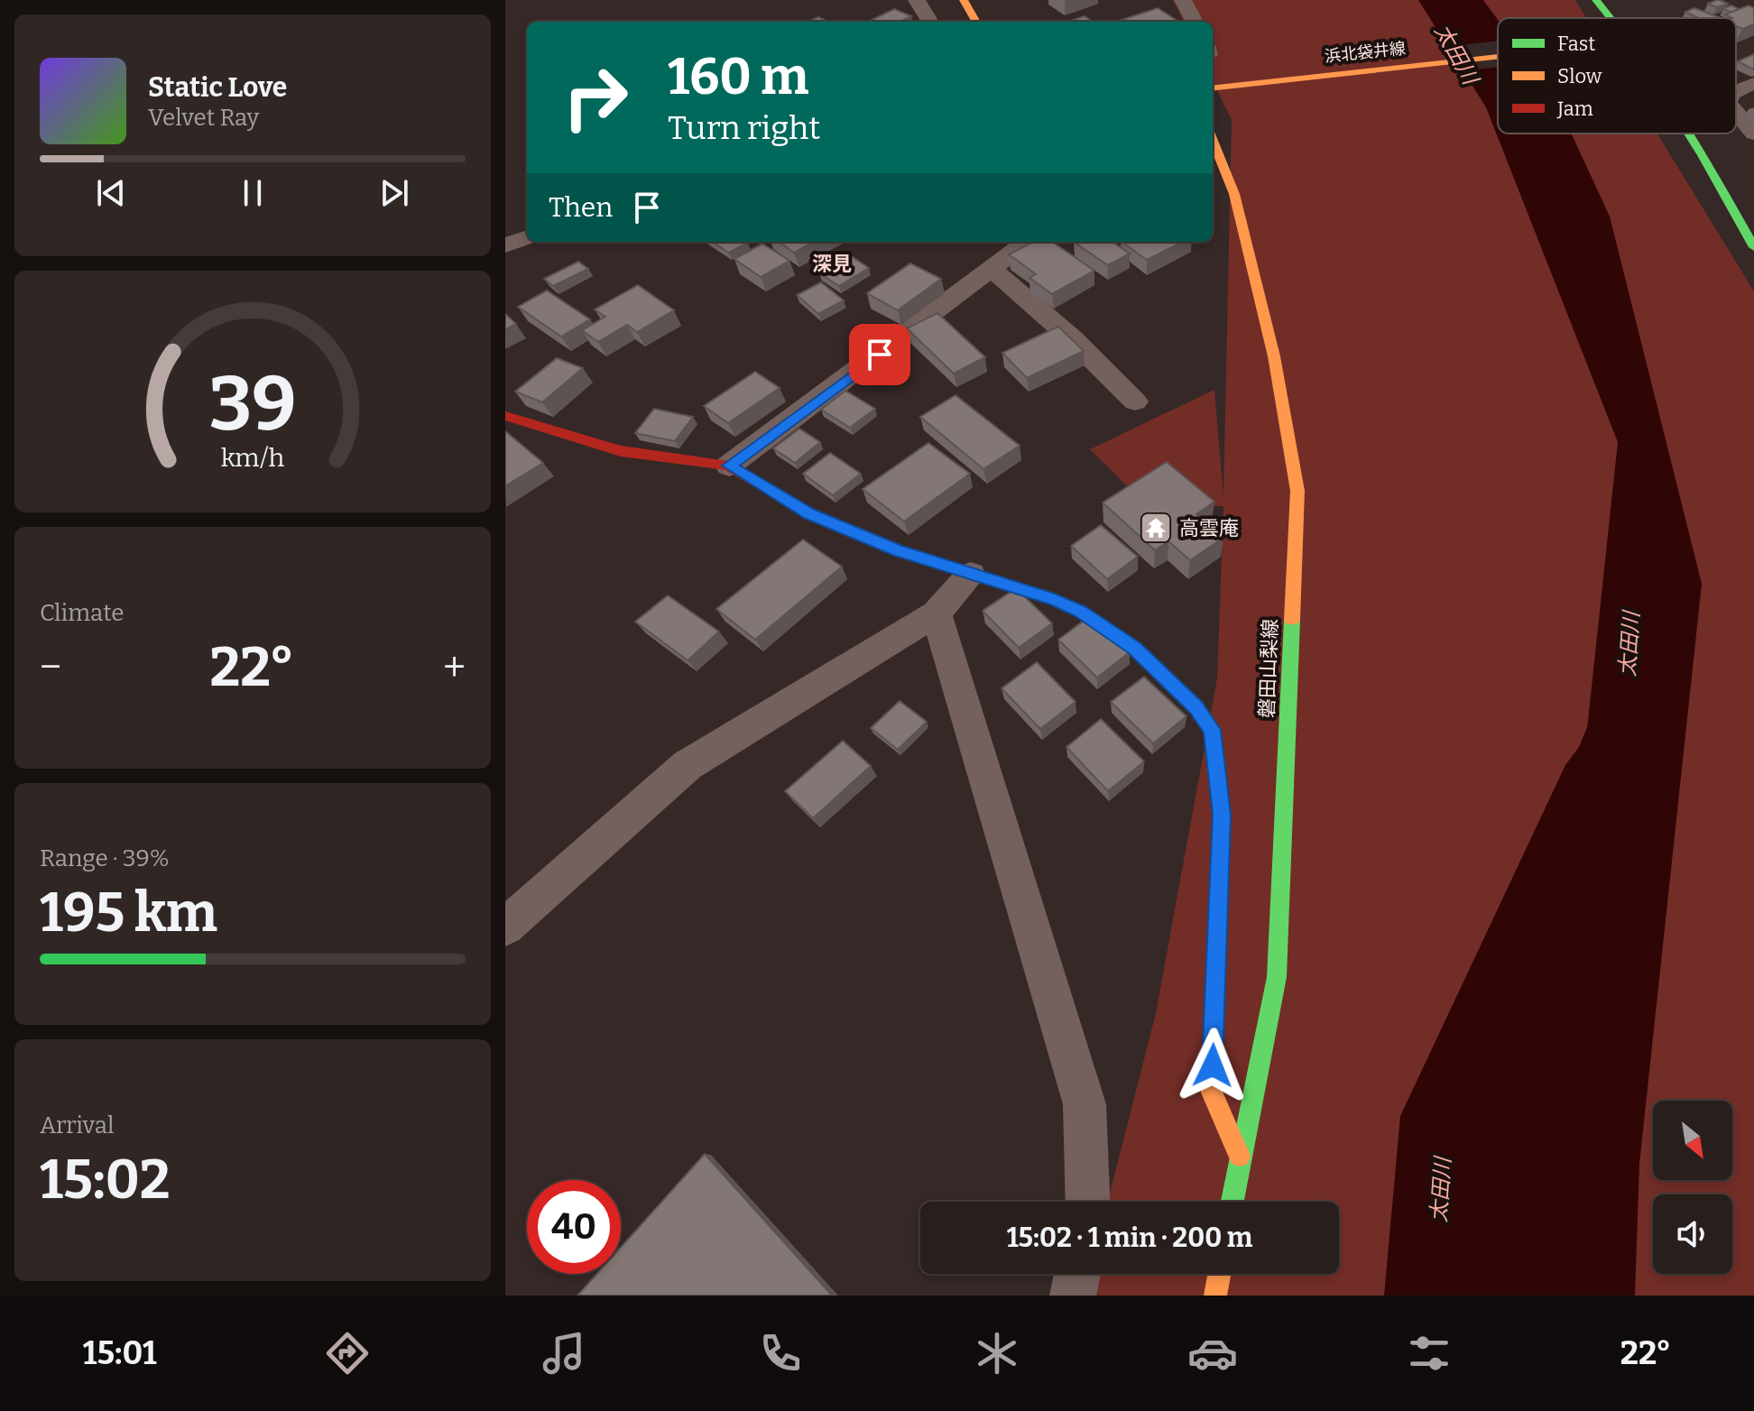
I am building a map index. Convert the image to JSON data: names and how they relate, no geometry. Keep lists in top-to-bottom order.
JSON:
{
  "streets": {
    "main road": ["浜北袋井線", "磐田山梨線"]
  },
  "districts": ["深見"],
  "water": ["太田川"],
  "places": {
    "temple": ["高雲庵"]
  },
  "legend": ["Fast", "Slow", "Jam"],
  "north": "bottom right",
  "page": {
    "turn": ["160 m", "Turn right"],
    "song": ["Static Love", "Velvet Ray"],
    "then": "Then",
    "tile": [
      "Climate",
      ["Range · 39%", "195 km"],
      ["Arrival", "15:02"]
    ],
    "heat": ["−", "22°", "+"],
    "limit": "40",
    "trip": "15:02 · 1 min · 200 m",
    "tabs": ["15:01", "22°"],
    "gauge": ["39", "km/h"]
  }
}
